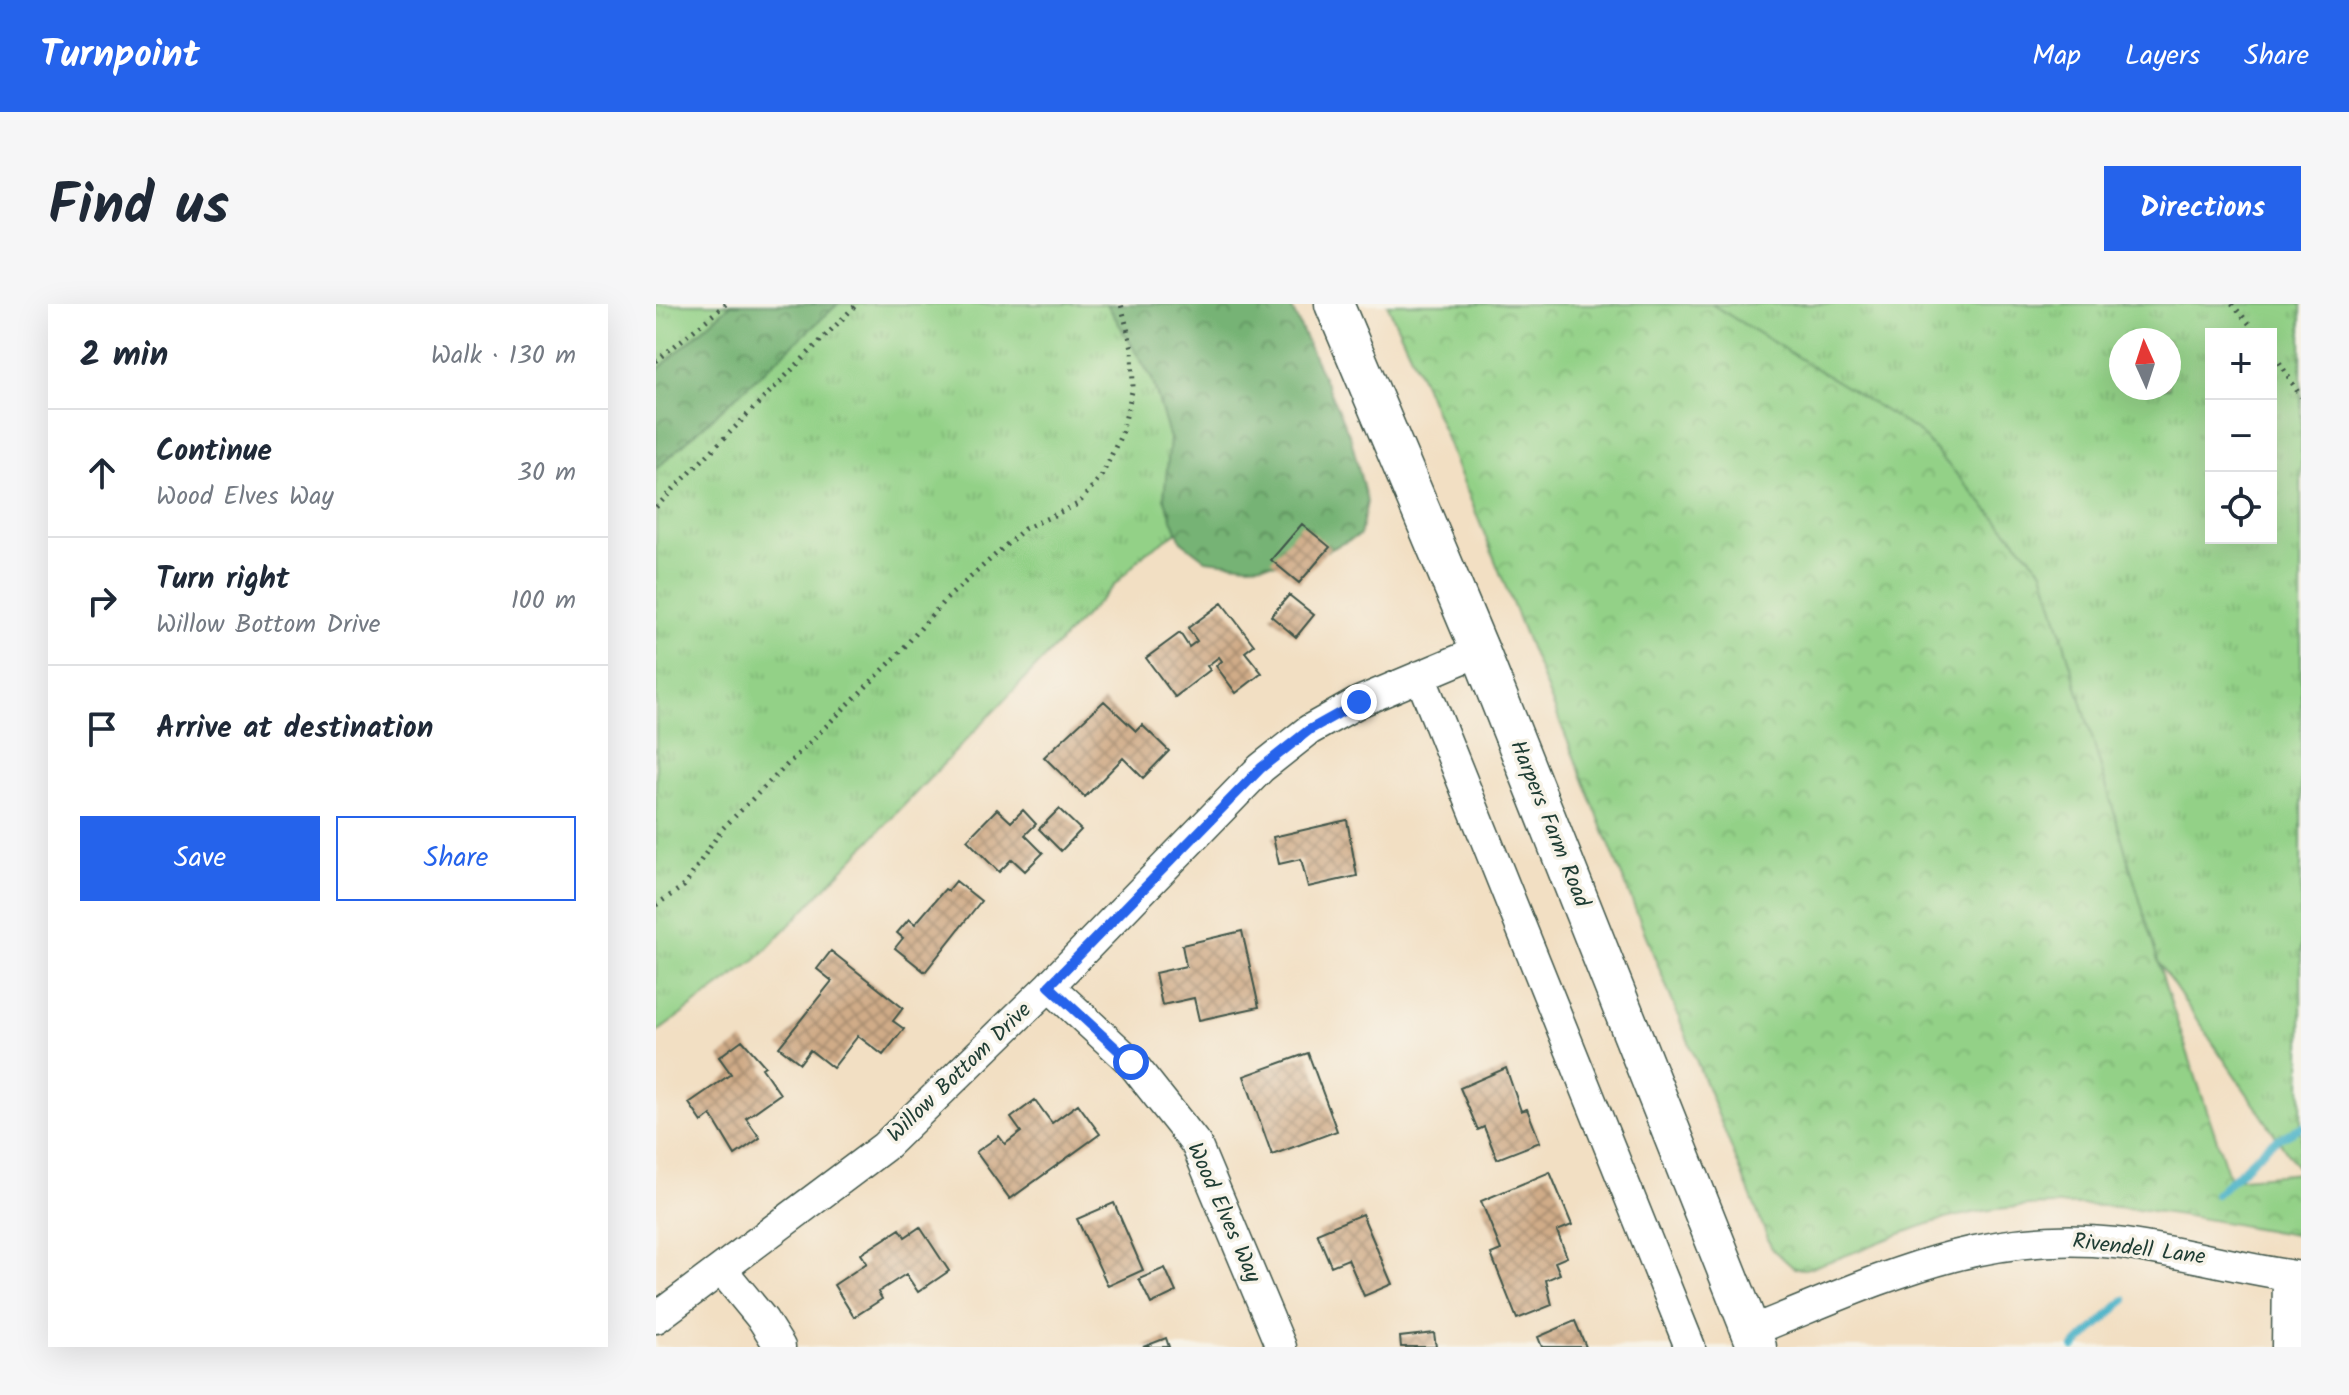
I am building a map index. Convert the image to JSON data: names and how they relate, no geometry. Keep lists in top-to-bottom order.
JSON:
{
  "streets": {
    "main road": ["Harpers Farm Road"],
    "street": ["Willow Bottom Drive", "Wood Elves Way", "Rivendell Lane"]
  },
  "crossings": [
    ["Harpers Farm Road", "Willow Bottom Drive"],
    ["Harpers Farm Road", "Rivendell Lane"],
    ["Willow Bottom Drive", "Wood Elves Way"]
  ],
  "north": "top",
  "page": {
    "header": "Turnpoint",
    "nav": ["Map", "Layers", "Share"],
    "title": "Find us",
    "buttons": [
      "Directions",
      ["Save", "Share"]
    ],
    "heading": ["2 min", "Walk · 130 m"],
    "map_buttons": ["+", "−"],
    "list": [
      ["Continue", "Wood Elves Way", "30 m"],
      ["Turn right", "Willow Bottom Drive", "100 m"],
      "Arrive at destination"
    ]
  }
}
